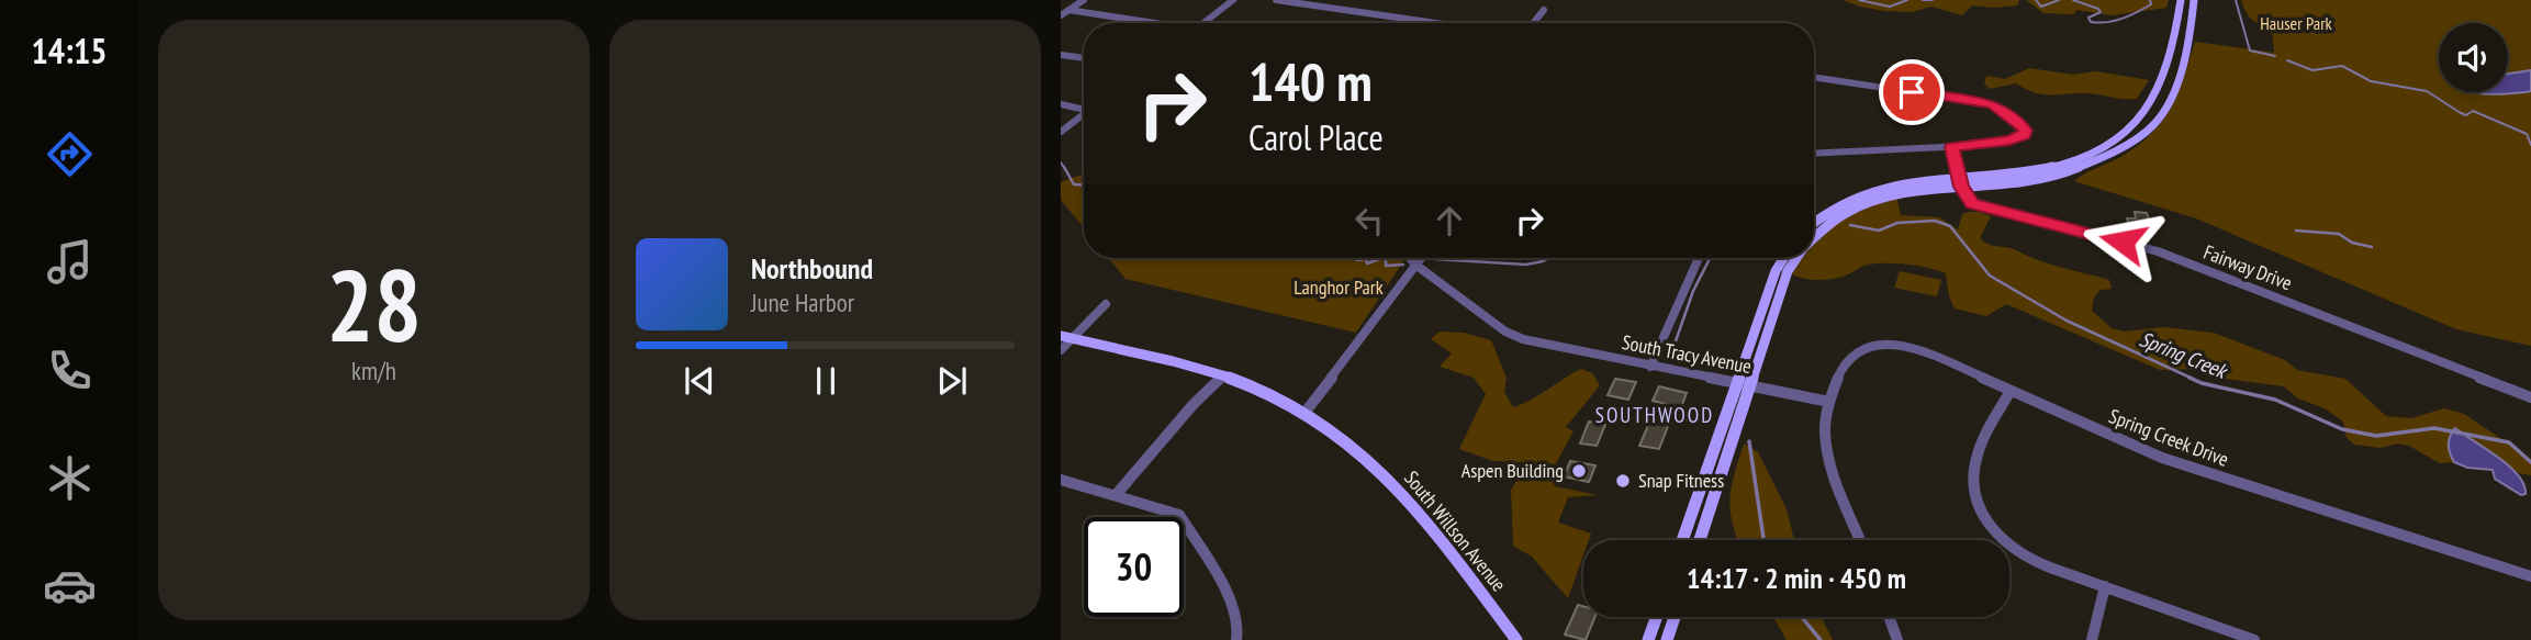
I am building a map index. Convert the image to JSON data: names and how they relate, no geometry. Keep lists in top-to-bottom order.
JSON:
{
  "streets": {
    "main road": ["South Willson Avenue"],
    "street": ["Fairway Drive", "South Tracy Avenue", "Spring Creek Drive"]
  },
  "crossings": [
    ["South Tracy Avenue", "Spring Creek Drive"]
  ],
  "districts": ["SOUTHWOOD"],
  "water": ["Spring Creek"],
  "parks": ["Hauser Park", "Langhor Park"],
  "places": ["Aspen Building", "Snap Fitness"],
  "page": {
    "tabs": "14:15",
    "tile": ["28", "km/h"],
    "turn": ["140 m", "Carol Place"],
    "song": ["Northbound", "June Harbor"],
    "limit": "30",
    "trip": "14:17 · 2 min · 450 m"
  }
}
